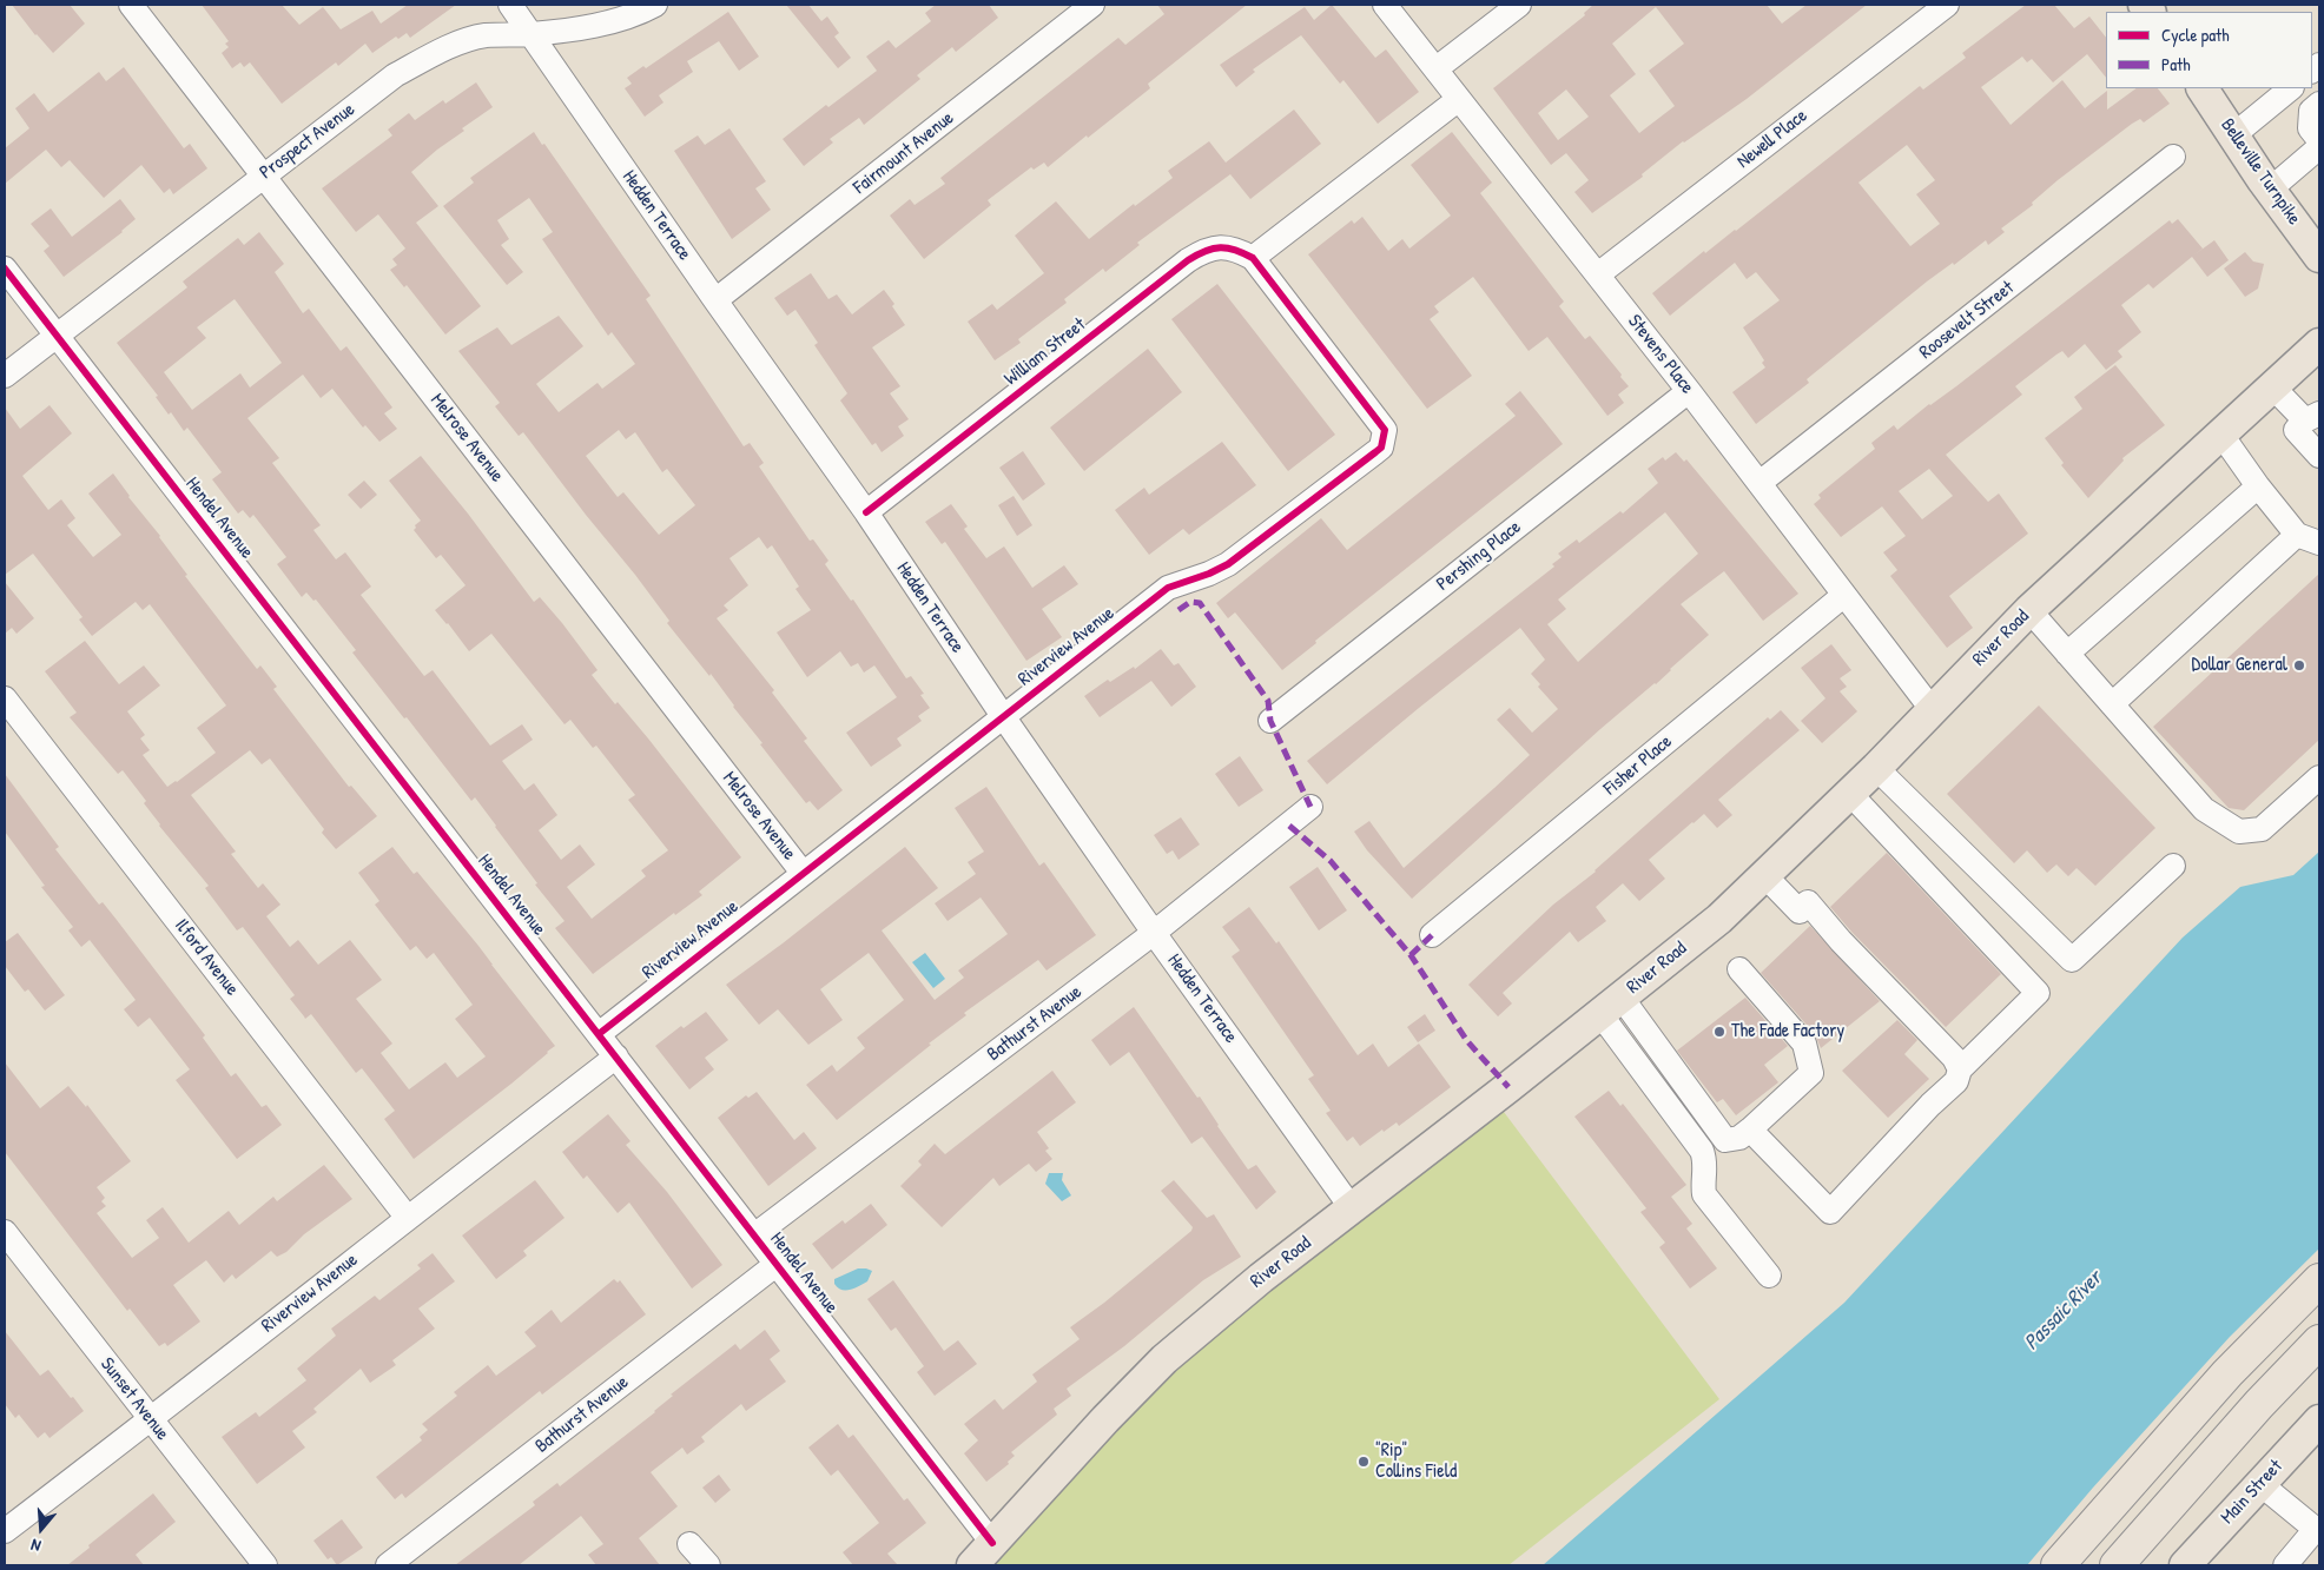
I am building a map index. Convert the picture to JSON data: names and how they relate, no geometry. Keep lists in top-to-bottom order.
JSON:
{
  "streets": {
    "main road": ["Belleville Turnpike", "River Road", "Main Street"],
    "street": [
      "Newell Place",
      "Prospect Avenue",
      "Fairmount Avenue",
      "Hedden Terrace",
      "Roosevelt Street",
      "William Street",
      "Stevens Place",
      "Melrose Avenue",
      "Hendel Avenue",
      "Pershing Place",
      "Riverview Avenue",
      "Fisher Place",
      "Ilford Avenue",
      "Bathurst Avenue",
      "Sunset Avenue"
    ]
  },
  "crossings": [
    ["Newell Place", "Stevens Place"],
    ["Prospect Avenue", "Hedden Terrace"],
    ["Prospect Avenue", "Melrose Avenue"],
    ["Prospect Avenue", "Hendel Avenue"],
    ["Fairmount Avenue", "Hedden Terrace"],
    ["Hedden Terrace", "William Street"],
    ["Hedden Terrace", "River Road"],
    ["Hedden Terrace", "Riverview Avenue"],
    ["Hedden Terrace", "Bathurst Avenue"],
    ["Roosevelt Street", "Stevens Place"],
    ["William Street", "Riverview Avenue"],
    ["Stevens Place", "Pershing Place"],
    ["Stevens Place", "River Road"],
    ["Stevens Place", "Fisher Place"],
    ["Melrose Avenue", "Riverview Avenue"],
    ["Hendel Avenue", "River Road"],
    ["Hendel Avenue", "Riverview Avenue"],
    ["Hendel Avenue", "Bathurst Avenue"],
    ["Riverview Avenue", "Ilford Avenue"],
    ["Riverview Avenue", "Sunset Avenue"]
  ],
  "water": ["Passaic River"],
  "places": ["Dollar General", "The Fade Factory", "\"Rip\" Collins Field"],
  "legend": ["Cycle path", "Path"],
  "north": "bottom"
}
